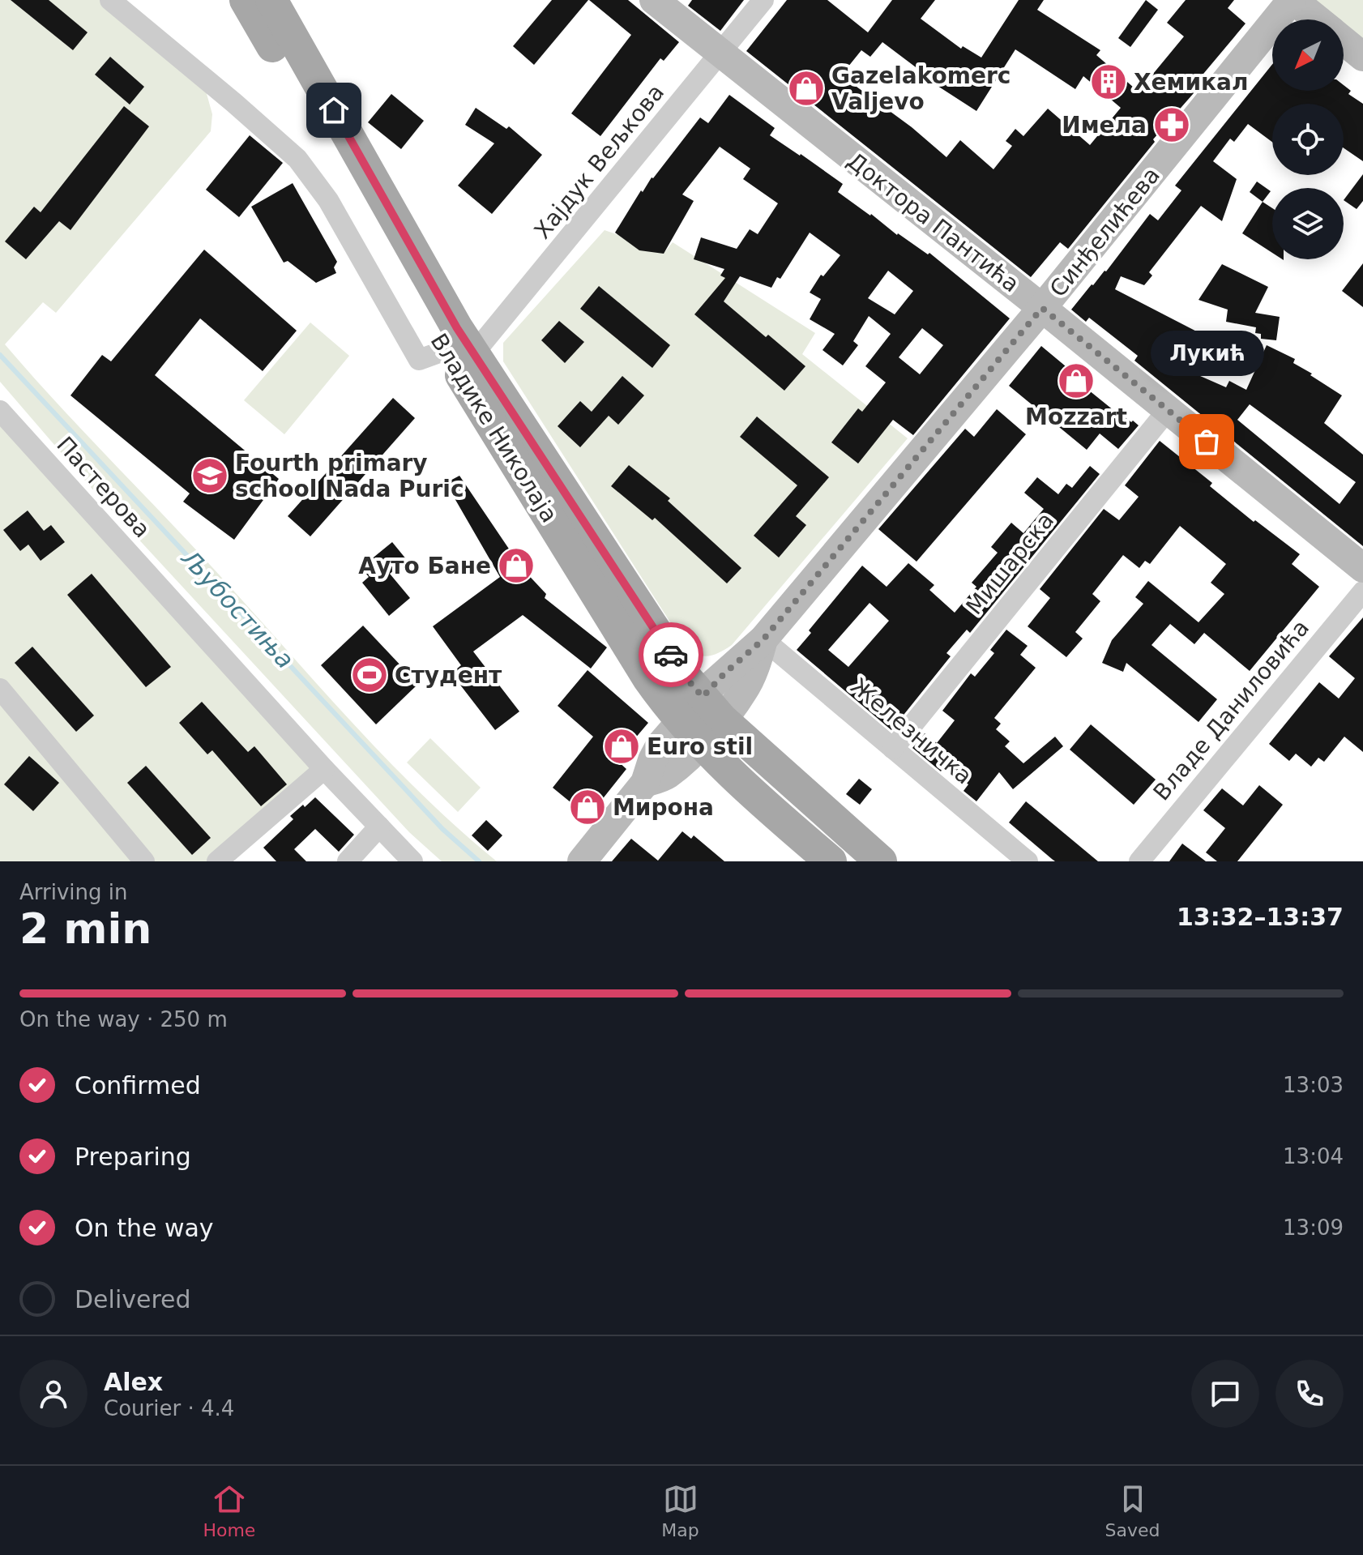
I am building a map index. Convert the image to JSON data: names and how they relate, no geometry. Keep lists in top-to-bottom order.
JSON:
{
  "streets": {
    "main road": ["Владике Николаја"],
    "street": [
      "Хајдук Вељкова",
      "Доктора Пантића",
      "Синђелићева",
      "Пастерова",
      "Мишарска",
      "Владе Даниловића",
      "Железничка"
    ]
  },
  "crossings": [
    ["Хајдук Вељкова", "Доктора Пантића"],
    ["Хајдук Вељкова", "Владике Николаја"],
    ["Доктора Пантића", "Синђелићева"],
    ["Доктора Пантића", "Мишарска"],
    ["Синђелићева", "Владике Николаја"],
    ["Синђелићева", "Железничка"],
    ["Мишарска", "Железничка"]
  ],
  "water": ["Љубостиња"],
  "places": {
    "building": ["Хемикал"],
    "shop": [
      "Gazelakomerc Valjevo",
      "Mozzart",
      "Ауто Бане",
      "Euro stil",
      "Мирона"
    ],
    "pharmacy": ["Имела"],
    "other": ["Лукић"],
    "school or university": ["Fourth primary school Nada Puric"],
    "sports": ["Студент"]
  },
  "north": "bottom left",
  "page": {
    "bubble": "Лукић",
    "heading": ["2 min", "Arriving in", "13:32–13:37"],
    "panel": ["Alex", "Courier · 4.4"],
    "bar": "On the way · 250 m",
    "list": [
      ["Confirmed", "13:03"],
      ["Preparing", "13:04"],
      ["On the way", "13:09"],
      "Delivered"
    ],
    "tabs": ["Home", "Map", "Saved"]
  }
}
